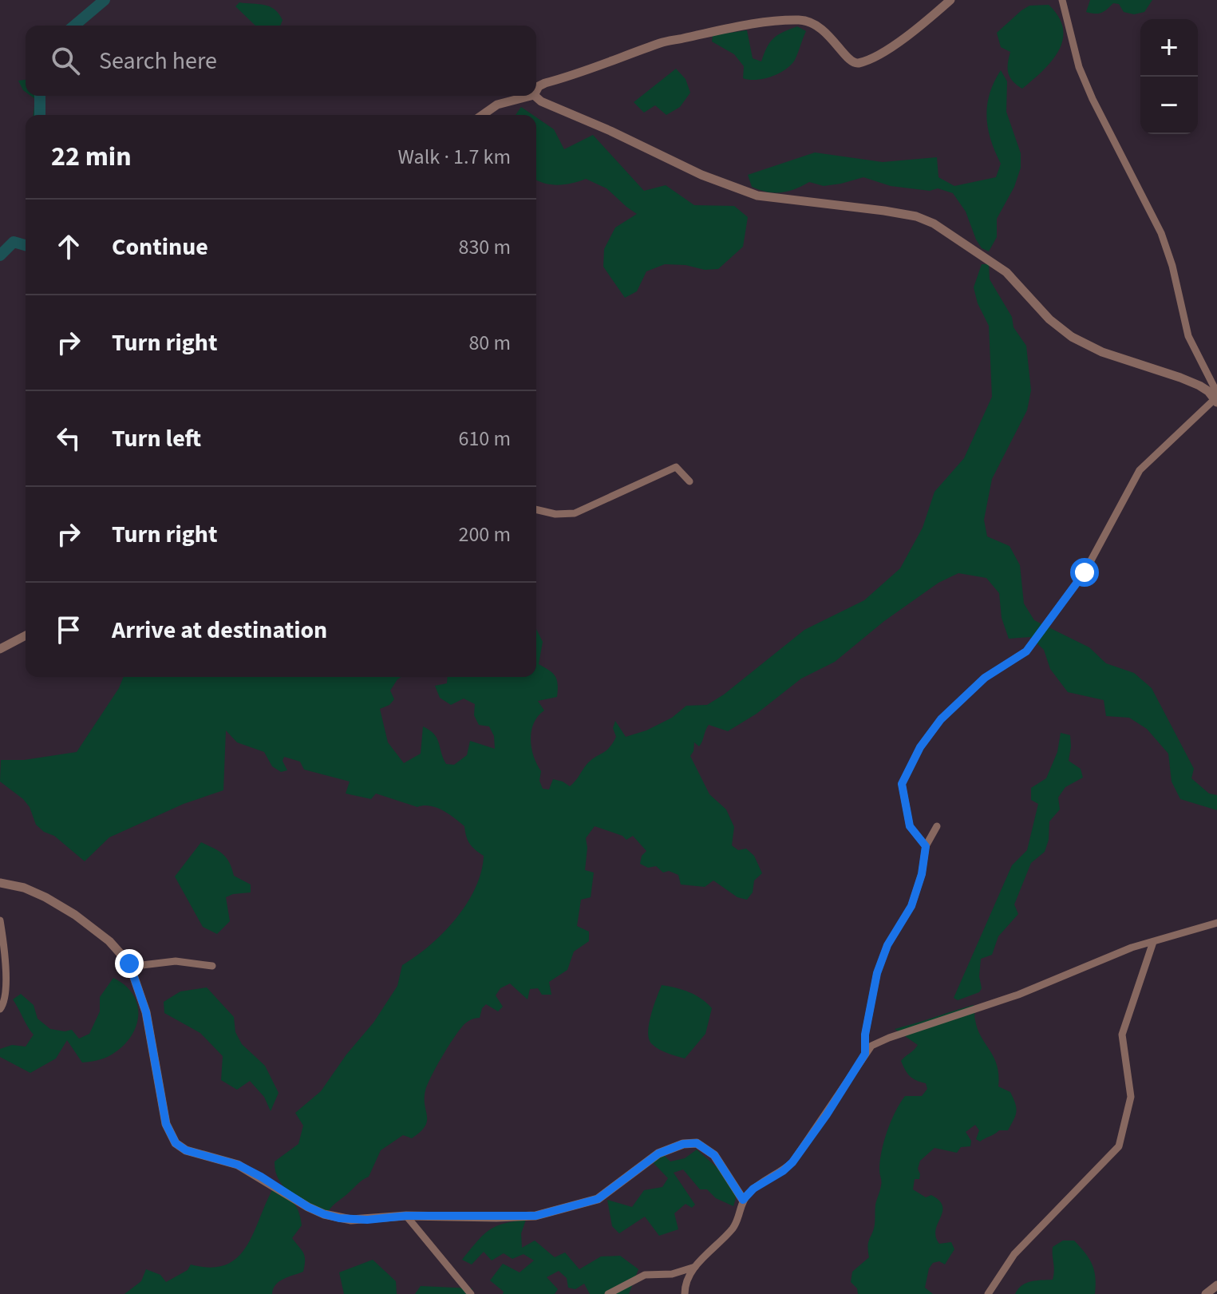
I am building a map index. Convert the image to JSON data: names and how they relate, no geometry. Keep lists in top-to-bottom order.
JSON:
{
  "page": {
    "map_buttons": ["+", "−"],
    "search": "Search here",
    "heading": ["22 min", "Walk · 1.7 km"],
    "list": [
      ["Continue", "830 m"],
      ["Turn right", "80 m"],
      ["Turn left", "610 m"],
      ["Turn right", "200 m"],
      "Arrive at destination"
    ]
  }
}
